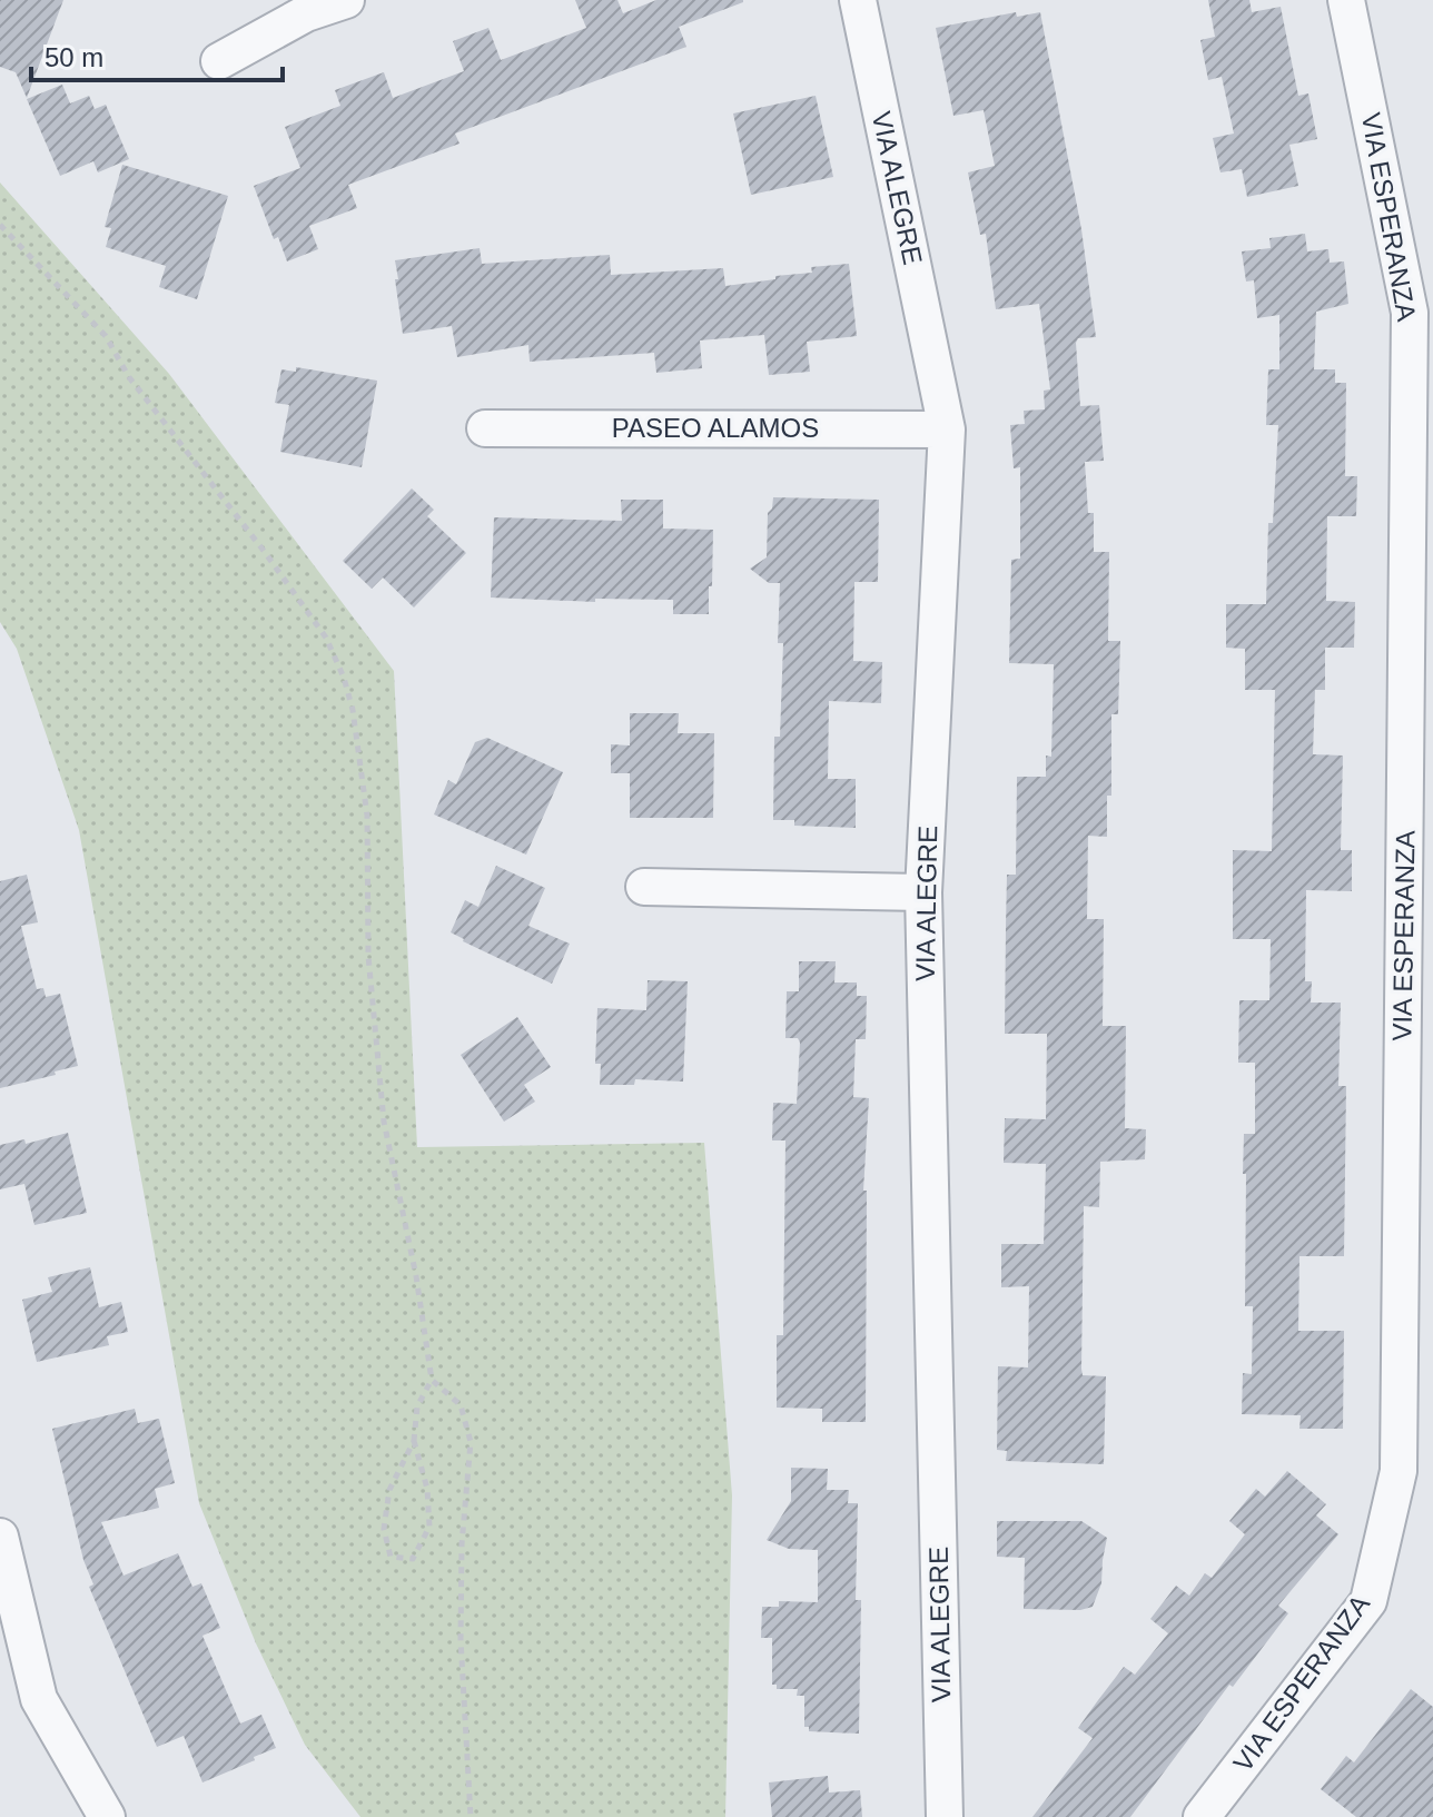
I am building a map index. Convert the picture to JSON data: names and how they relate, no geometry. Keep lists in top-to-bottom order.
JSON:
{
  "streets": {
    "street": ["VIA ALEGRE", "VIA ESPERANZA", "PASEO ALAMOS"]
  },
  "crossings": [
    ["VIA ALEGRE", "PASEO ALAMOS"]
  ],
  "scale_bar": "50 m"
}
